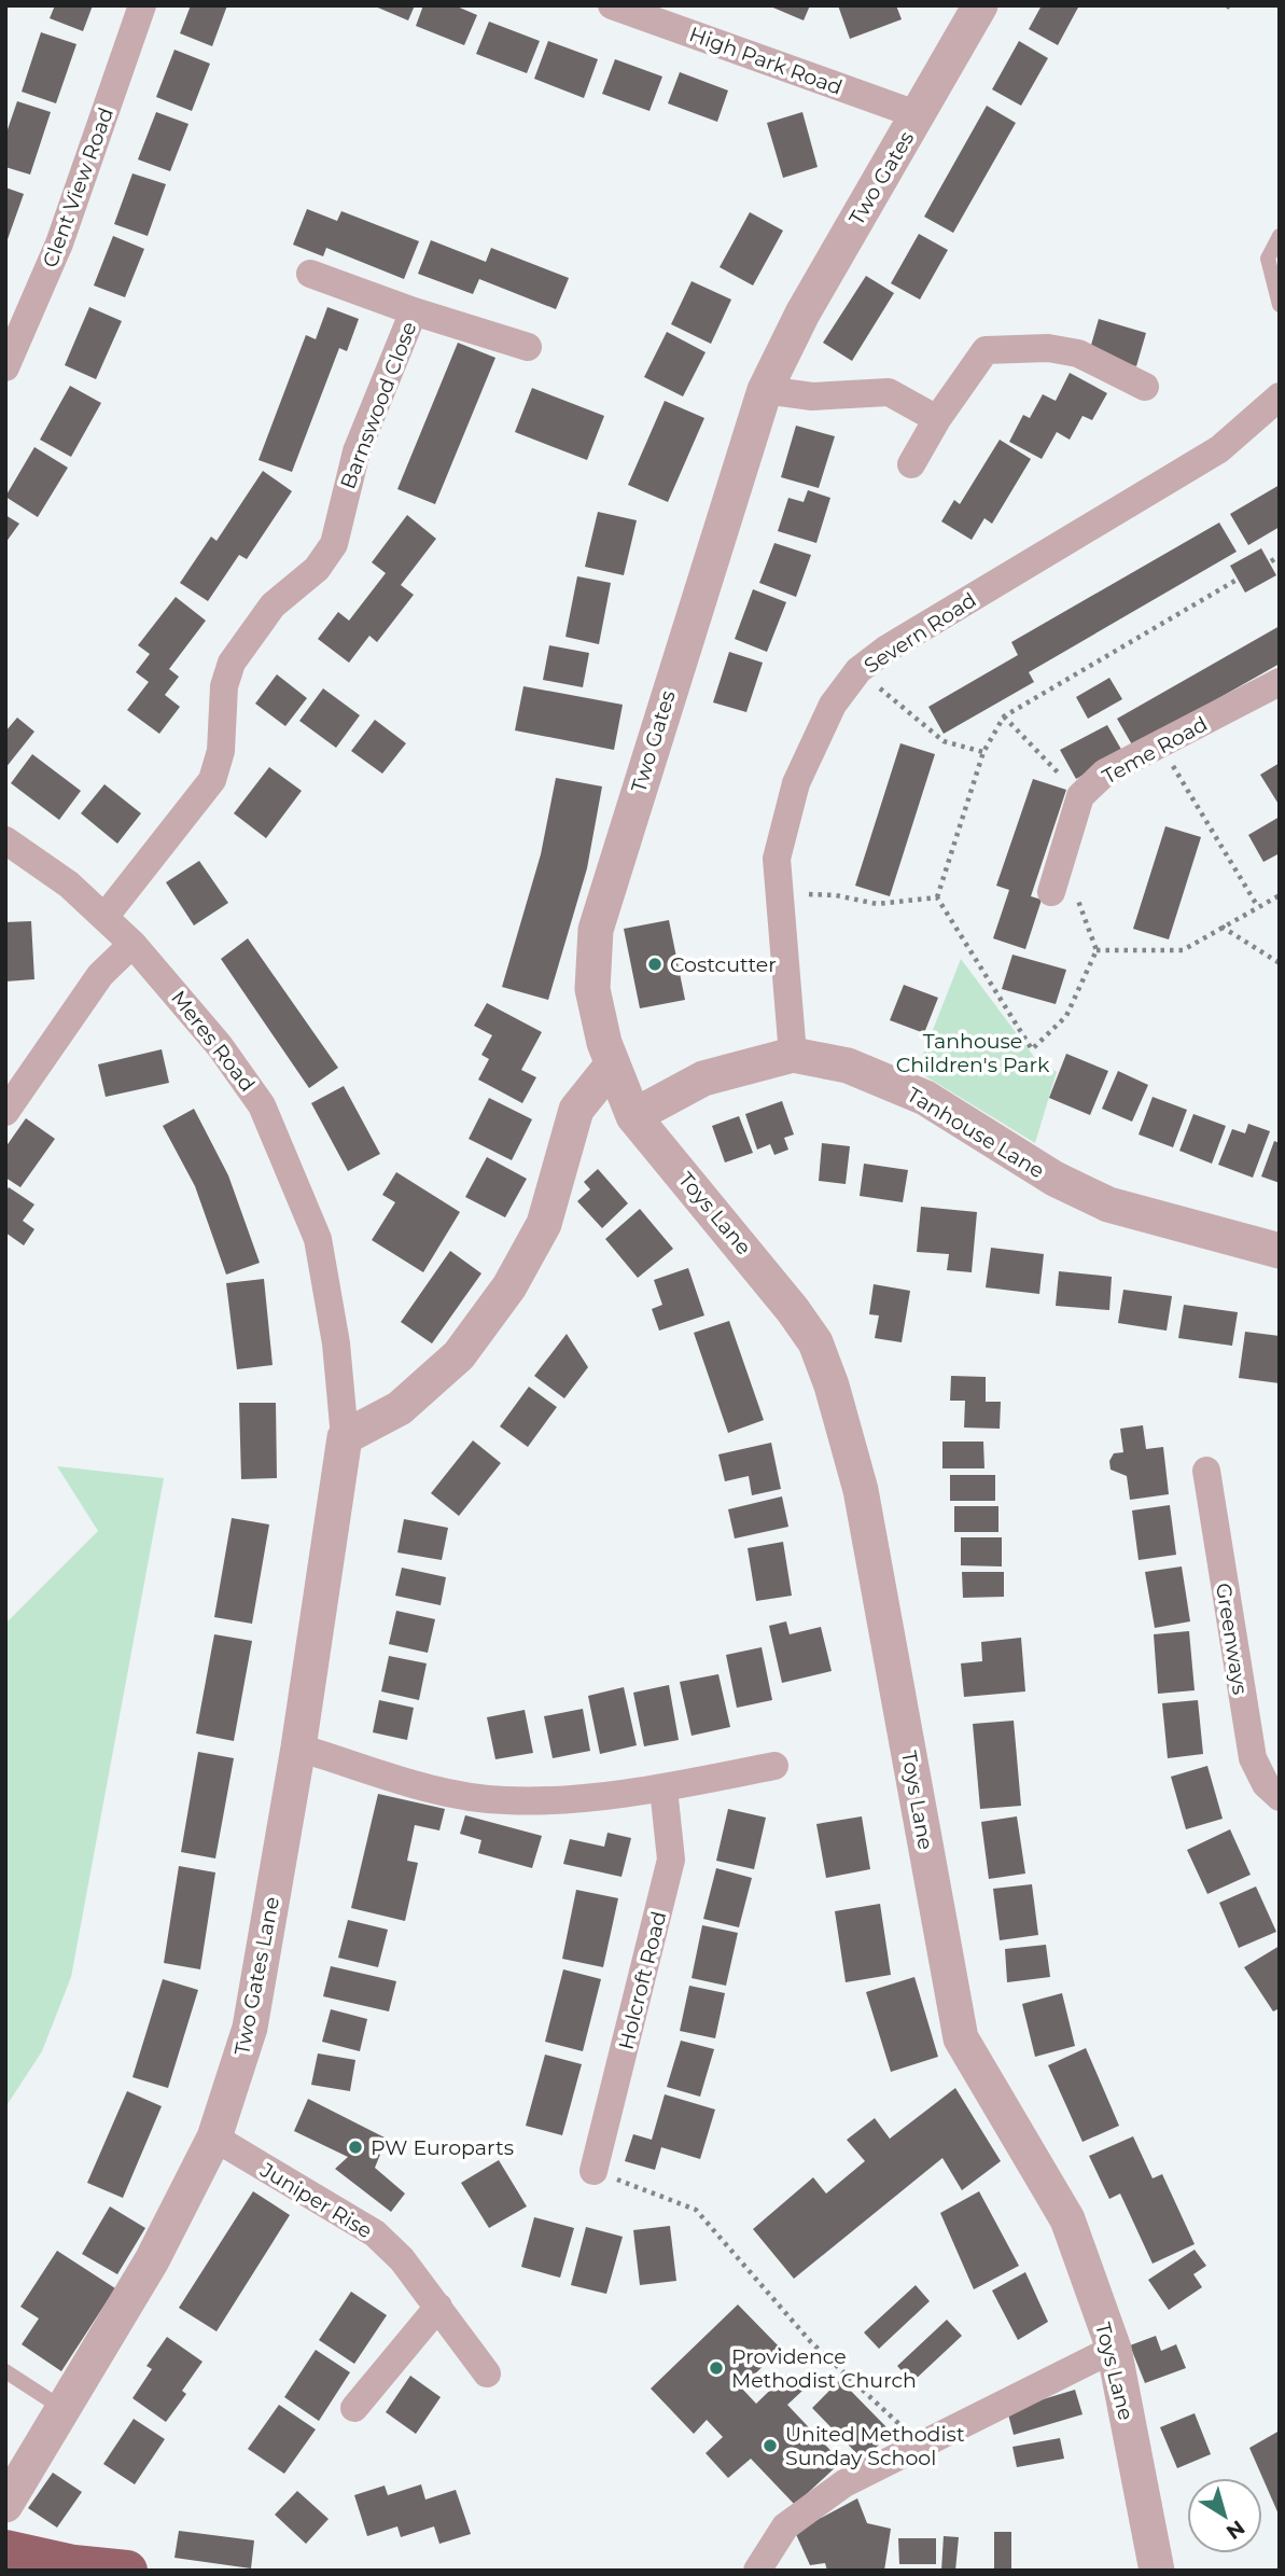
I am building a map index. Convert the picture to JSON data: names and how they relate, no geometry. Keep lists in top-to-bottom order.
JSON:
{
  "streets": {
    "street": [
      "High Park Road",
      "Two Gates",
      "Clent View Road",
      "Barnswood Close",
      "Severn Road",
      "Teme Road",
      "Meres Road",
      "Tanhouse Lane",
      "Toys Lane",
      "Greenways",
      "Two Gates Lane",
      "Holcroft Road",
      "Juniper Rise"
    ]
  },
  "crossings": [
    ["High Park Road", "Two Gates"],
    ["Two Gates", "Toys Lane"],
    ["Barnswood Close", "Meres Road"],
    ["Severn Road", "Tanhouse Lane"],
    ["Meres Road", "Two Gates Lane"],
    ["Tanhouse Lane", "Toys Lane"],
    ["Two Gates Lane", "Juniper Rise"]
  ],
  "parks": ["Tanhouse Children's Park"],
  "places": [
    "Costcutter",
    "PW Europarts",
    "Providence Methodist Church",
    "United Methodist Sunday School"
  ],
  "north": "bottom right"
}
